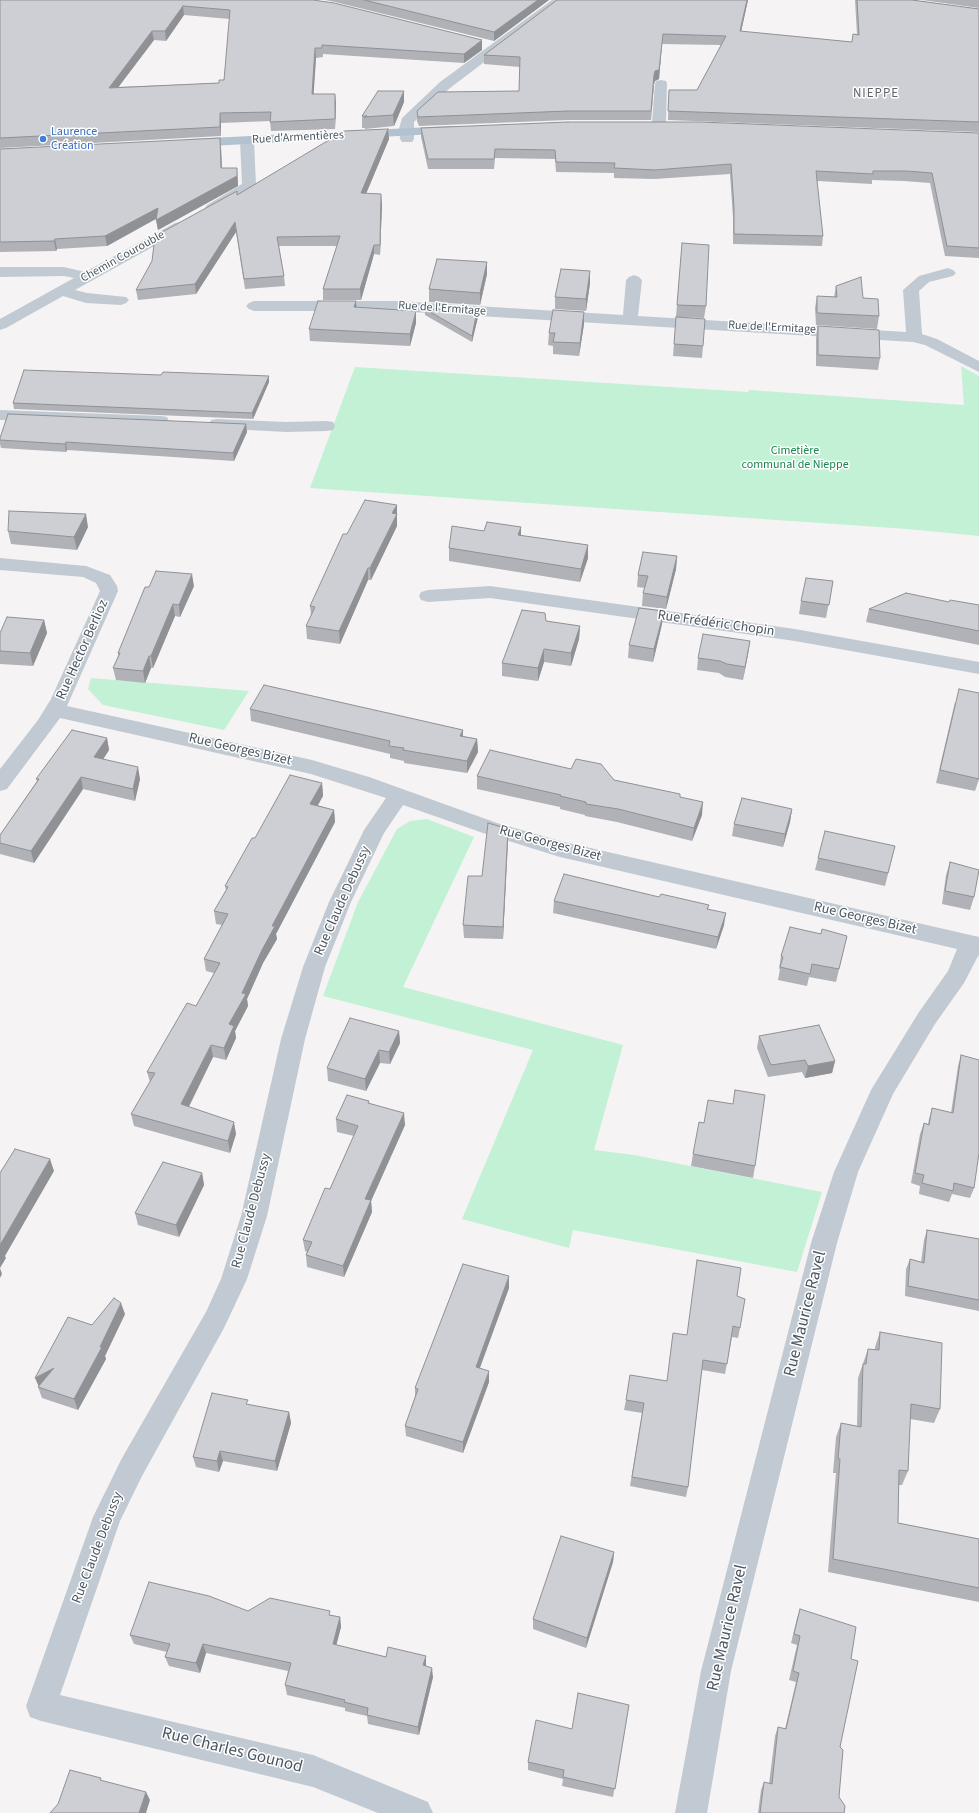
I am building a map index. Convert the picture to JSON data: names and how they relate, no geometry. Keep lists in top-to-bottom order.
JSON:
{
  "streets": {
    "main road": ["Rue d'Armentières"],
    "street": [
      "Chemin Courouble",
      "Rue de l'Ermitage",
      "Rue Frédéric Chopin",
      "Rue Hector Berlioz",
      "Rue Georges Bizet",
      "Rue Claude Debussy",
      "Rue Maurice Ravel",
      "Rue Charles Gounod"
    ]
  },
  "crossings": [
    ["Rue d'Armentières", "Chemin Courouble"],
    ["Rue Hector Berlioz", "Rue Georges Bizet"],
    ["Rue Georges Bizet", "Rue Claude Debussy"],
    ["Rue Georges Bizet", "Rue Maurice Ravel"],
    ["Rue Claude Debussy", "Rue Charles Gounod"]
  ],
  "districts": ["NIEPPE"],
  "parks": ["Cimetière communal de Nieppe"],
  "places": ["Laurence Création"]
}
